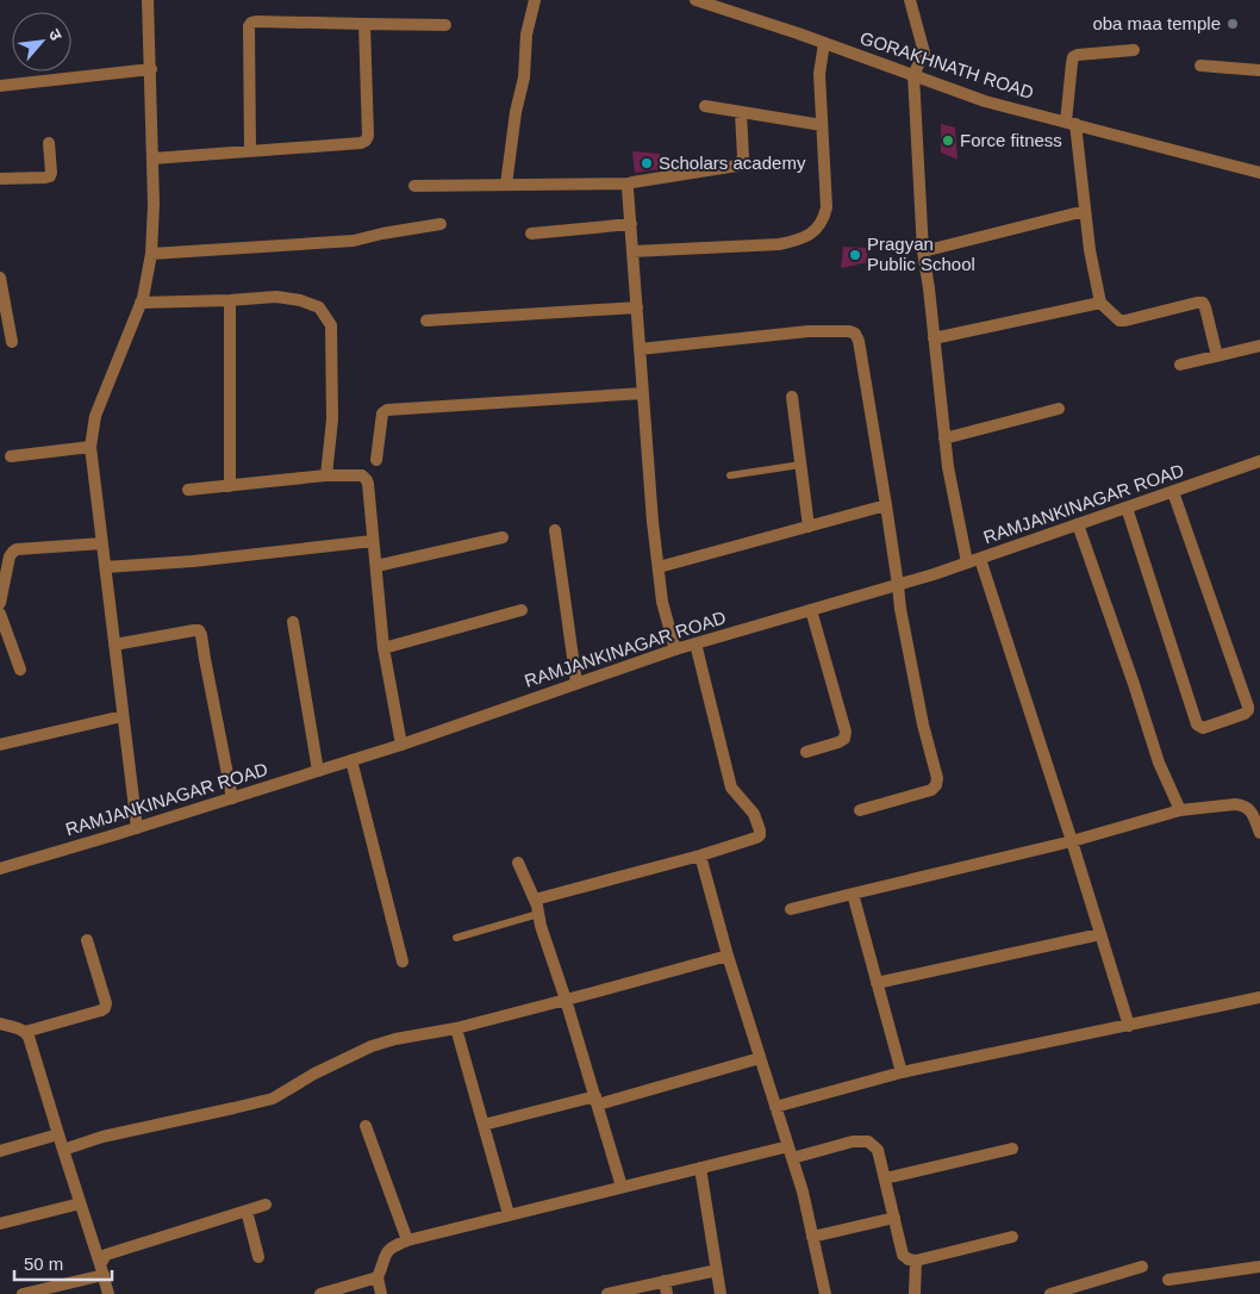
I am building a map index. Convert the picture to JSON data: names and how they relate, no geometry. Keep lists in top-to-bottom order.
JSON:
{
  "streets": {
    "street": ["GORAKHNATH ROAD", "RAMJANKINAGAR ROAD"]
  },
  "places": [
    "oba maa temple",
    "Force fitness",
    "Scholars academy",
    "Pragyan Public School"
  ],
  "scale_bar": "50 m",
  "north": "top right"
}
